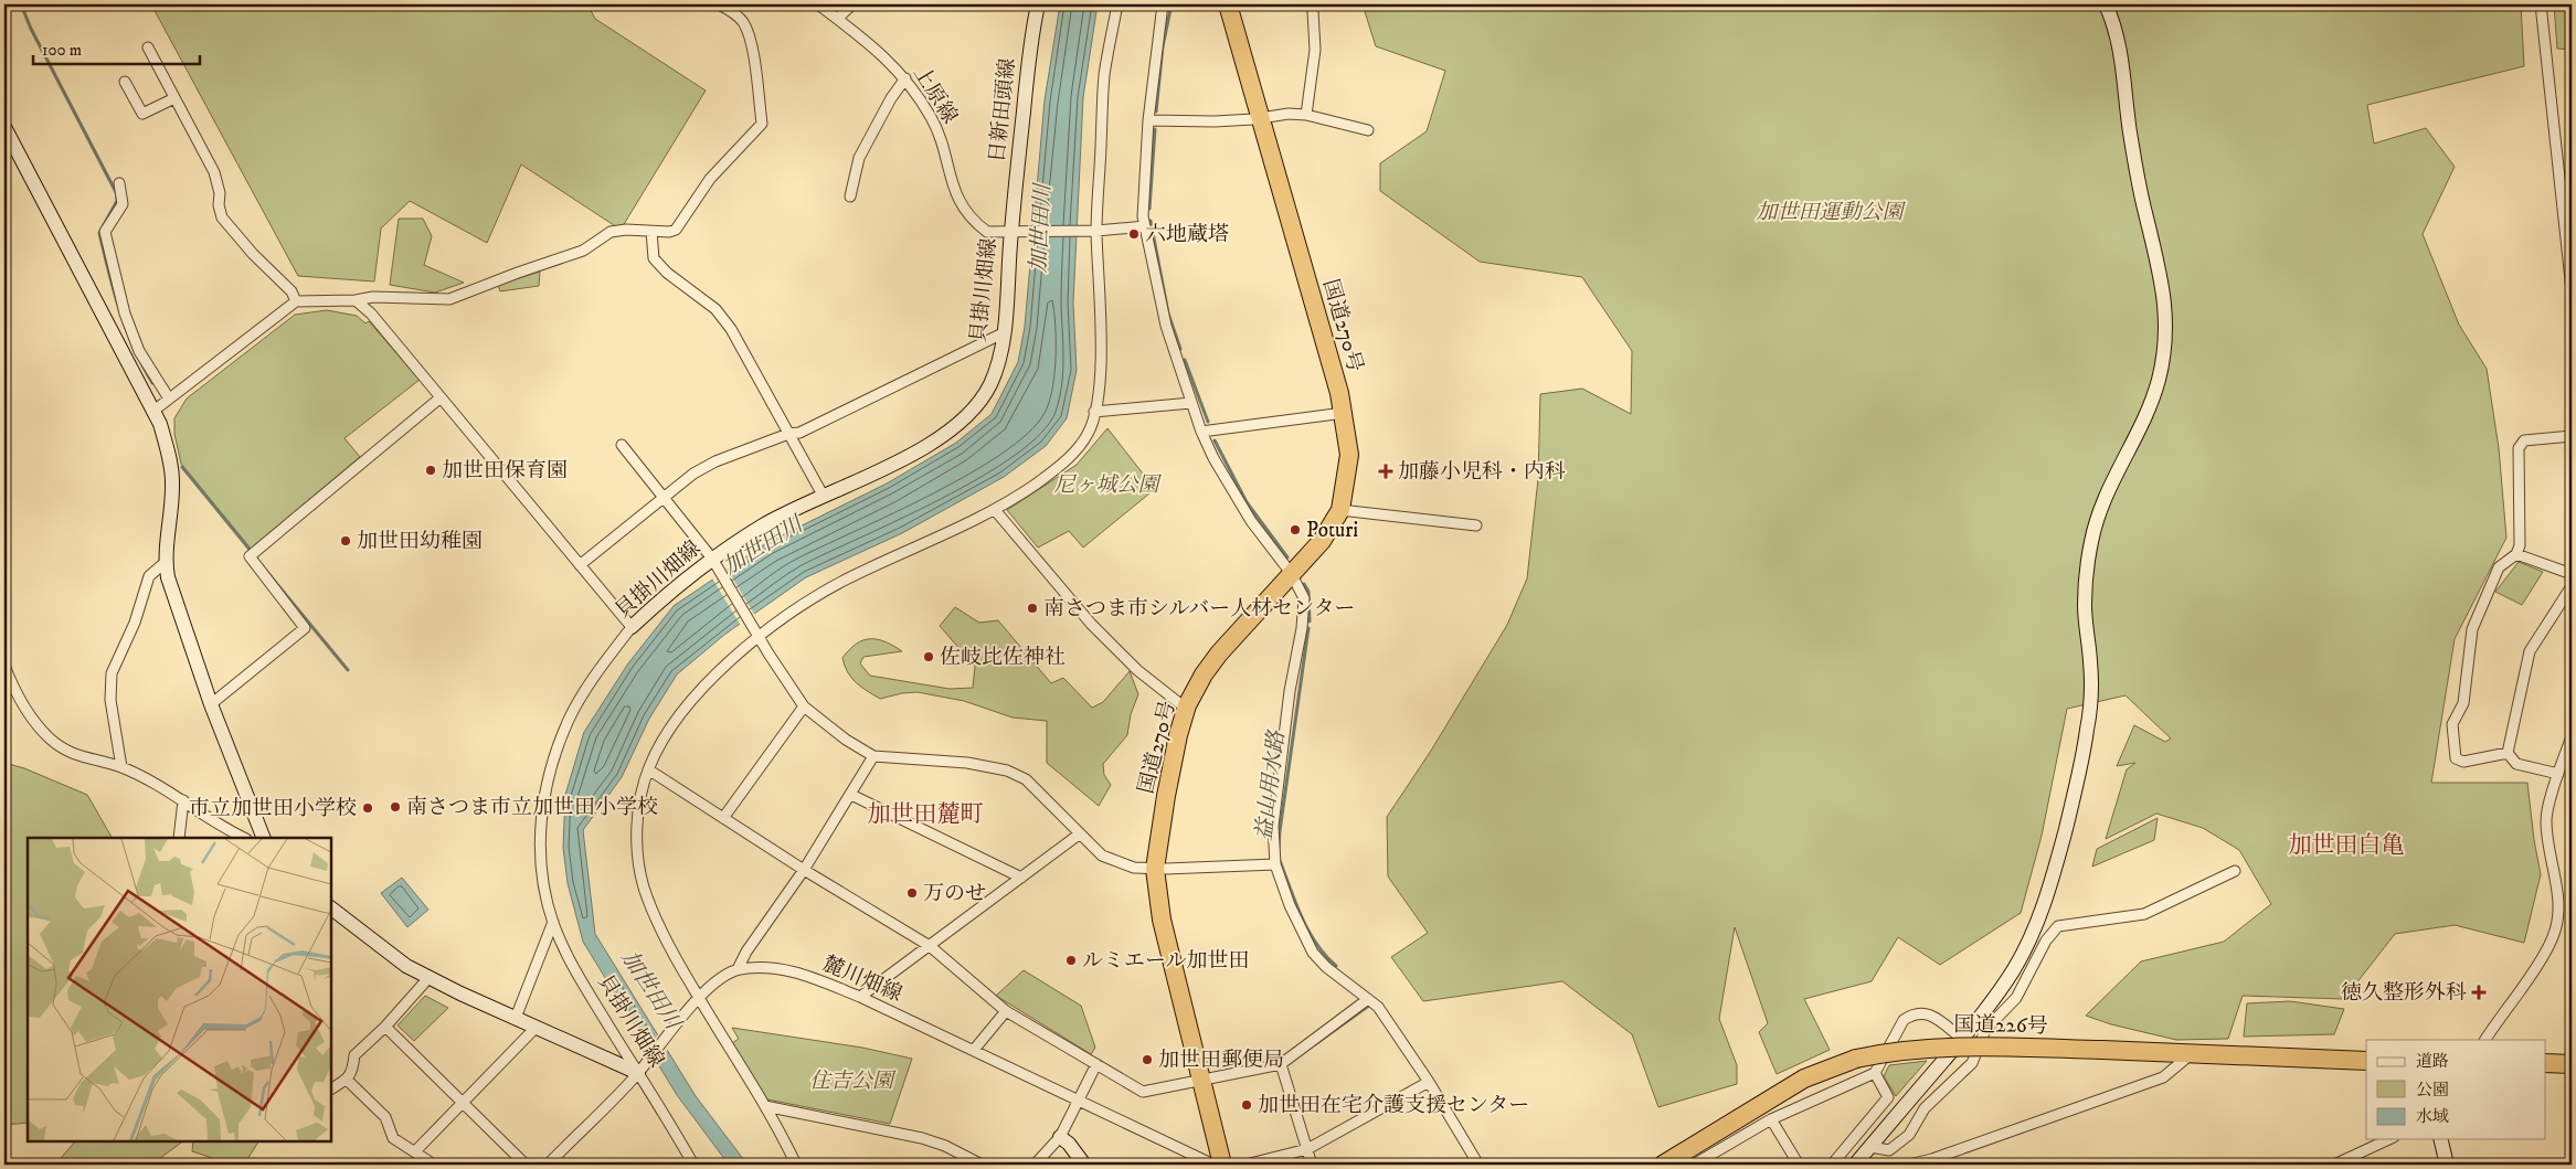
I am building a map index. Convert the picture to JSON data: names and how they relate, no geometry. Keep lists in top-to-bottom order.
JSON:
{
  "streets": {
    "highway": ["国道270号", "国道226号"],
    "street": [
      "上原線",
      "日新田頭線",
      "貝掛川畑線",
      "麓川畑線"
    ]
  },
  "crossings": [
    ["上原線", "日新田頭線"],
    ["上原線", "貝掛川畑線"],
    ["日新田頭線", "貝掛川畑線"]
  ],
  "districts": ["加世田麓町", "加世田白亀"],
  "water": ["加世田川", "益山用水路"],
  "parks": ["加世田運動公園", "尼ヶ城公園", "住吉公園"],
  "places": {
    "other": [
      "六地蔵塔",
      "加世田保育園",
      "Poturi",
      "加世田幼稚園",
      "南さつま市シルバー人材センター",
      "佐岐比佐神社",
      "南さつま市立加世田小学校",
      "市立加世田小学校",
      "万のせ",
      "ルミエール加世田",
      "加世田郵便局",
      "加世田在宅介護支援センター"
    ],
    "health": ["加藤小児科・内科", "徳久整形外科"]
  },
  "legend": ["道路", "公園", "水域"],
  "scale_bar": "100 m"
}
